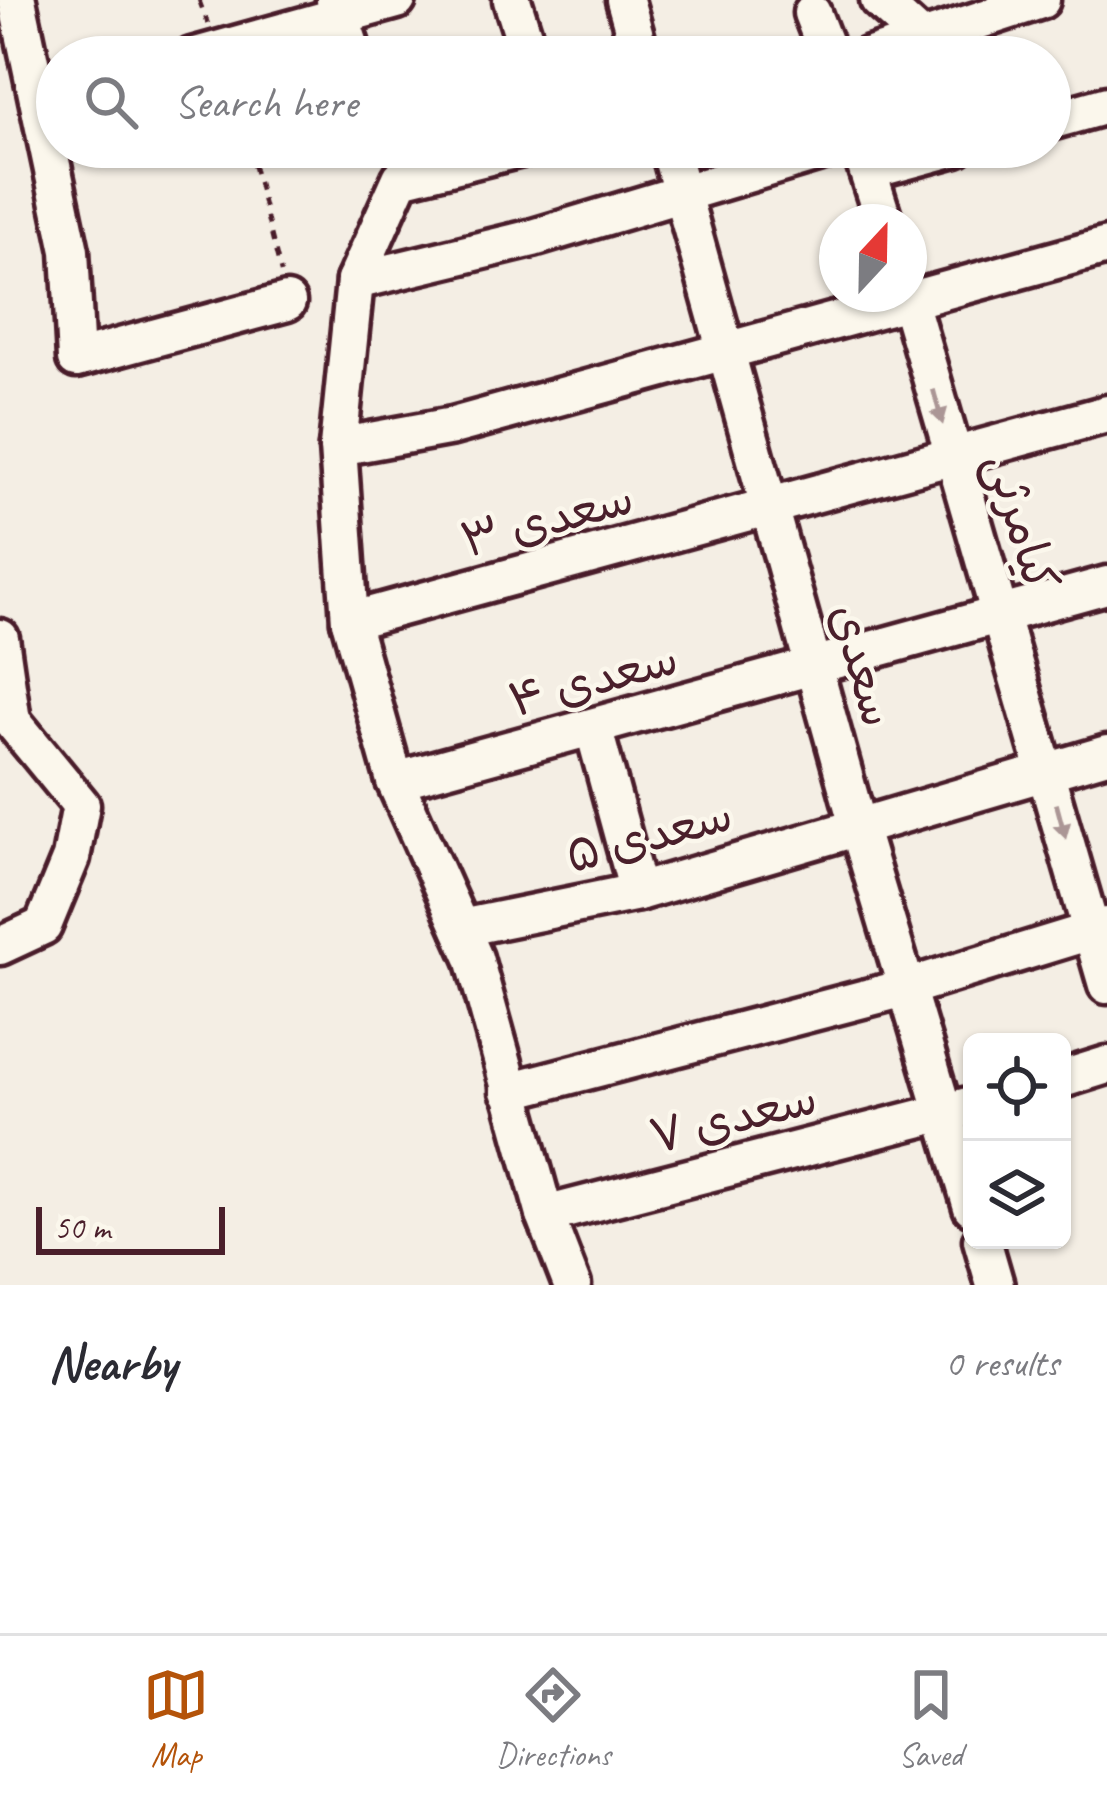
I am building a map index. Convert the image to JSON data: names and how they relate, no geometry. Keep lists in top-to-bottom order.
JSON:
{
  "streets": {
    "street": [
      "سعدی ۳",
      "کیامرثی",
      "سعدی",
      "سعدی ۴",
      "سعدی ۵",
      "سعدی ۷"
    ]
  },
  "crossings": [
    ["سعدی ۳", "کیامرثی"],
    ["سعدی ۳", "سعدی"],
    ["کیامرثی", "سعدی ۴"],
    ["کیامرثی", "سعدی ۵"],
    ["سعدی", "سعدی ۴"],
    ["سعدی", "سعدی ۵"],
    ["سعدی", "سعدی ۷"]
  ],
  "one_way": ["کیامرثی"],
  "scale_bar": "50 m",
  "north": "top",
  "page": {
    "search": "Search here",
    "scale": "50 m",
    "heading": ["Nearby", "0 results"],
    "nav": ["Map", "Directions", "Saved"]
  }
}
